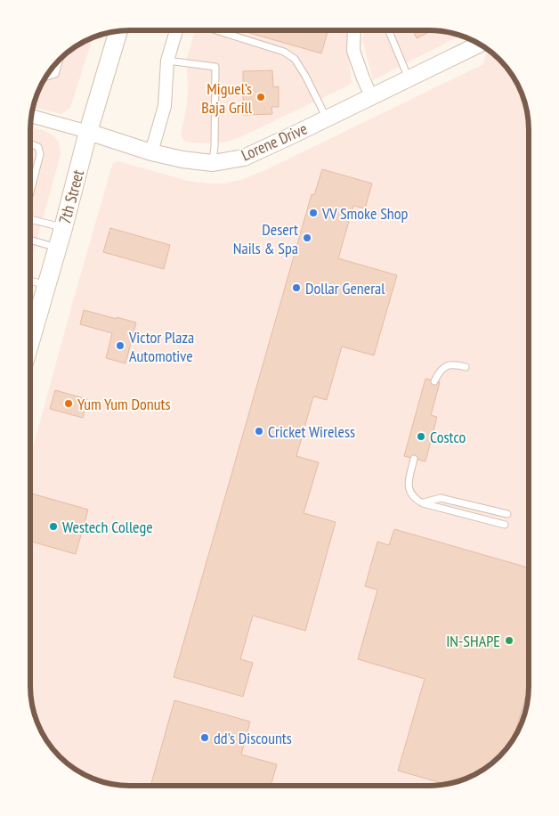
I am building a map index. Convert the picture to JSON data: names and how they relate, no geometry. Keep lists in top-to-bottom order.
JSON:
{
  "streets": {
    "main road": ["7th Street"],
    "street": ["Lorene Drive"]
  },
  "crossings": [
    ["Lorene Drive", "7th Street"]
  ],
  "places": [
    "Miguel’s Baja Grill",
    "VV Smoke Shop",
    "Desert Nails & Spa",
    "Dollar General",
    "Victor Plaza Automotive",
    "Yum Yum Donuts",
    "Cricket Wireless",
    "Costco",
    "Westech College",
    "IN-SHAPE",
    "dd's Discounts"
  ]
}
